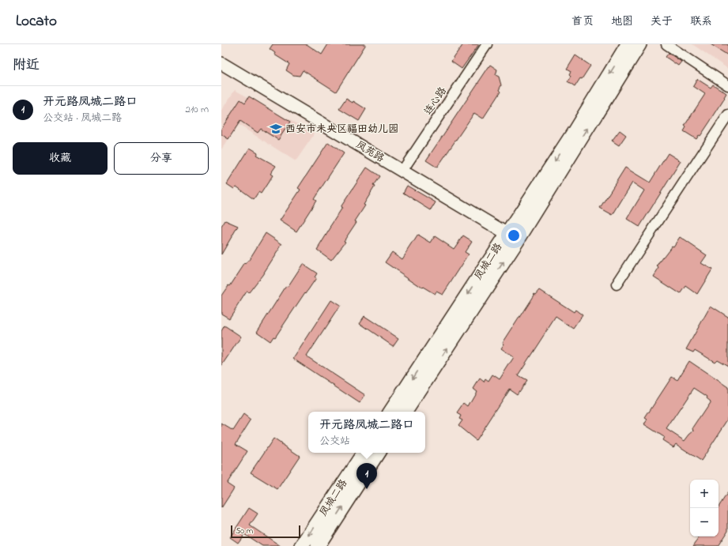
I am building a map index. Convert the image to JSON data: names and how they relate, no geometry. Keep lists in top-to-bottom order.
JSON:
{
  "streets": {
    "main road": ["凤城二路"],
    "street": ["连心路", "凤苑路"]
  },
  "crossings": [
    ["连心路", "凤苑路"],
    ["凤苑路", "凤城二路"]
  ],
  "places": {
    "school or university": ["西安市未央区福田幼儿园"]
  },
  "scale_bar": "50 m",
  "page": {
    "header": "Locato",
    "nav": [
      "首页",
      "地图",
      "关于",
      "联系"
    ],
    "heading": "附近",
    "list": [
      {
        "mark": "1",
        "name": "开元路凤城二路口",
        "note": "公交站 · 凤城二路",
        "value": "210 m"
      }
    ],
    "buttons": ["收藏", "分享"],
    "popup": ["开元路凤城二路口", "公交站"],
    "pins": "1",
    "map_buttons": ["+", "−"],
    "scale": "50 m"
  }
}
